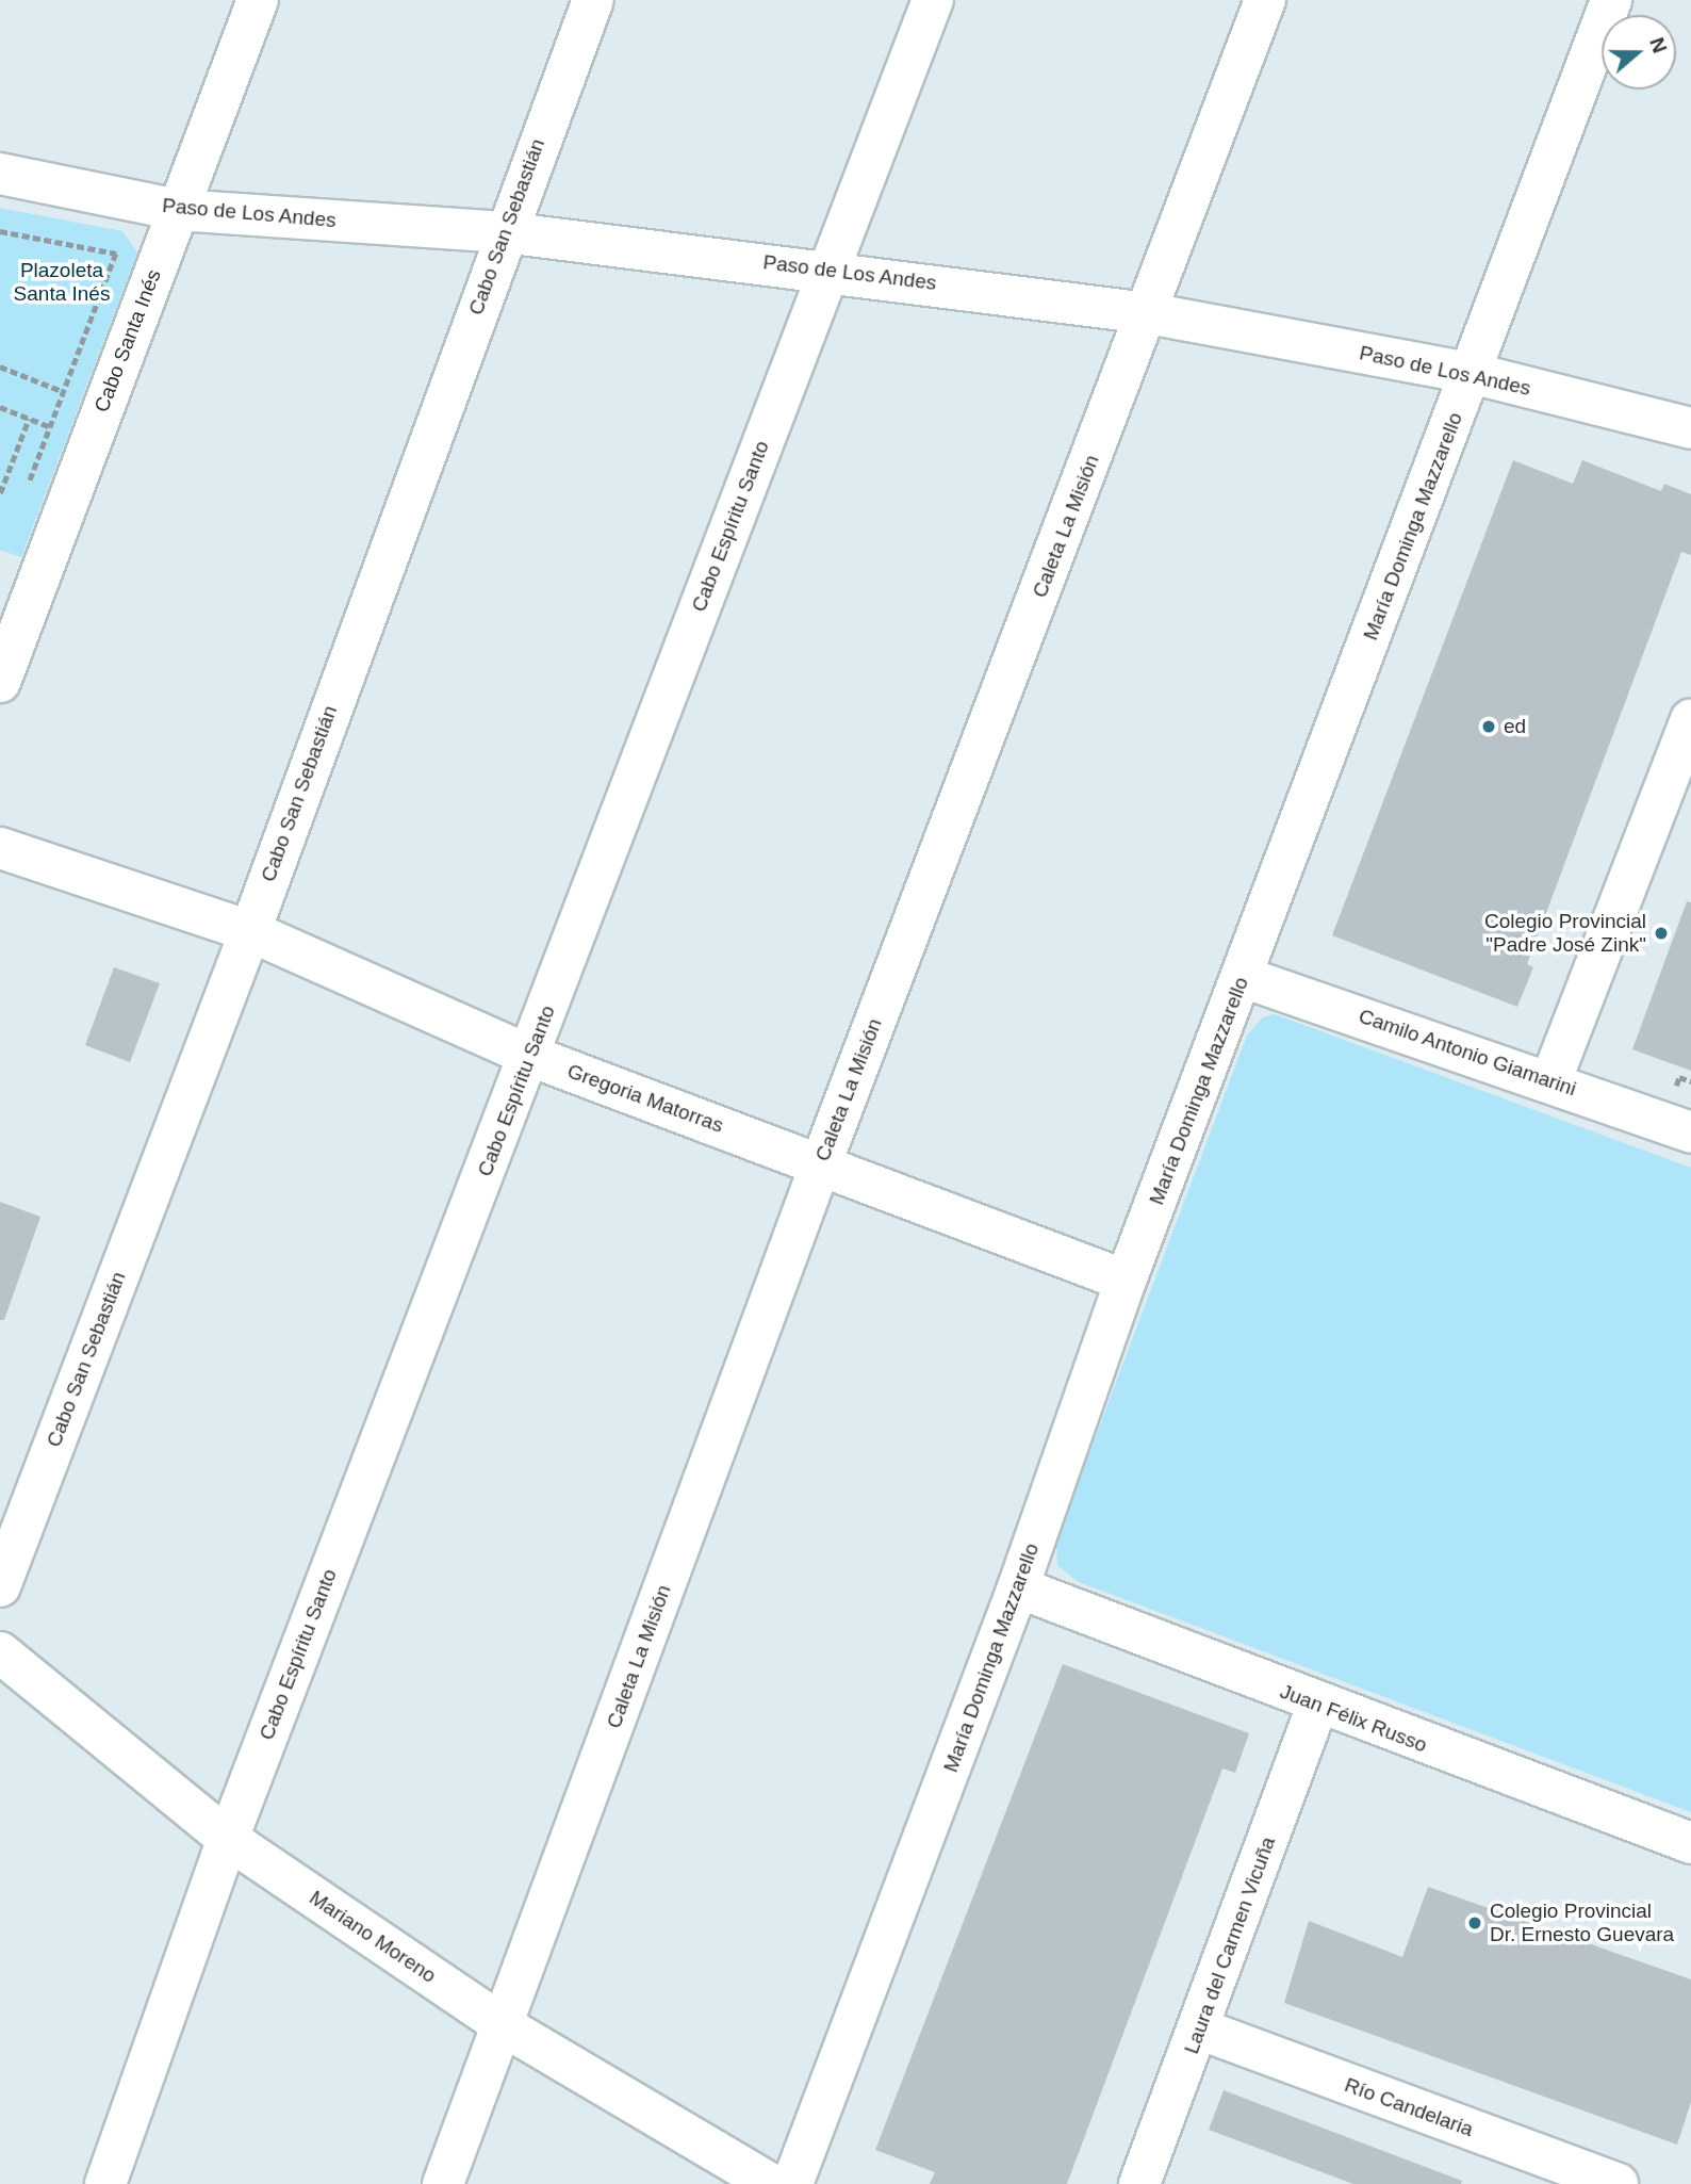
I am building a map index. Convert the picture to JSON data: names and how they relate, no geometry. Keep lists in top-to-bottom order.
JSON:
{
  "streets": {
    "street": [
      "Paso de Los Andes",
      "Cabo San Sebastián",
      "Cabo Santa Inés",
      "Cabo Espíritu Santo",
      "Caleta La Misión",
      "María Dominga Mazzarello",
      "Camilo Antonio Giamarini",
      "Gregoria Matorras",
      "Juan Félix Russo",
      "Mariano Moreno",
      "Laura del Carmen Vicuña",
      "Río Candelaria"
    ]
  },
  "crossings": [
    ["Paso de Los Andes", "Cabo San Sebastián"],
    ["Paso de Los Andes", "Cabo Santa Inés"],
    ["Paso de Los Andes", "Cabo Espíritu Santo"],
    ["Paso de Los Andes", "Caleta La Misión"],
    ["Paso de Los Andes", "María Dominga Mazzarello"],
    ["Cabo San Sebastián", "Gregoria Matorras"],
    ["Cabo Espíritu Santo", "Gregoria Matorras"],
    ["Cabo Espíritu Santo", "Mariano Moreno"],
    ["Caleta La Misión", "Gregoria Matorras"],
    ["Caleta La Misión", "Mariano Moreno"],
    ["María Dominga Mazzarello", "Camilo Antonio Giamarini"],
    ["María Dominga Mazzarello", "Gregoria Matorras"],
    ["María Dominga Mazzarello", "Juan Félix Russo"],
    ["Juan Félix Russo", "Laura del Carmen Vicuña"],
    ["Laura del Carmen Vicuña", "Río Candelaria"]
  ],
  "parks": ["Plazoleta Santa Inés"],
  "places": ["ed", "Colegio Provincial \"Padre José Zink\"", "Colegio Provincial Dr. Ernesto Guevara"],
  "north": "right"
}
